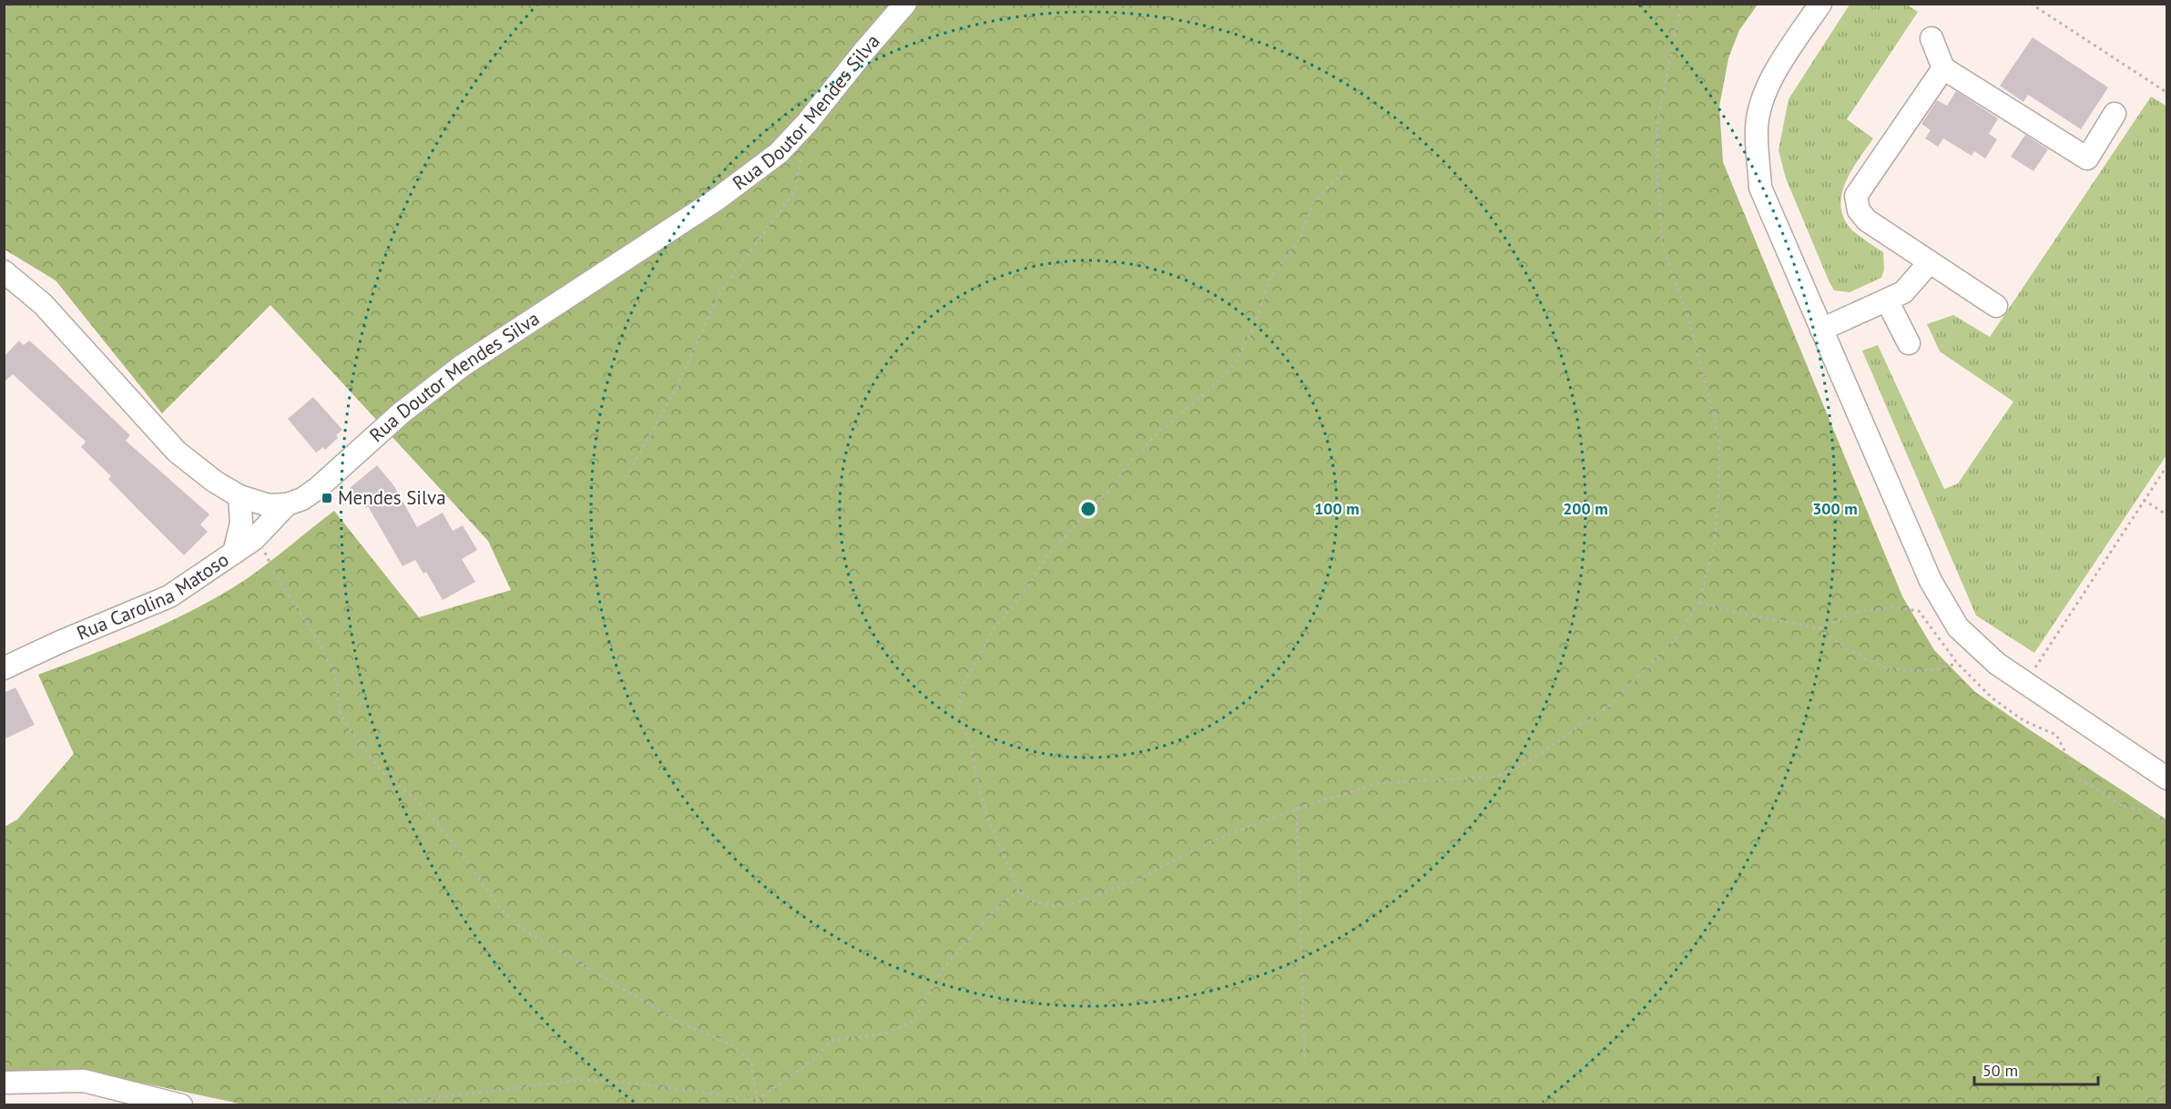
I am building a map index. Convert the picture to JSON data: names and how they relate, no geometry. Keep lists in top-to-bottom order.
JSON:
{
  "streets": {
    "street": ["Rua Doutor Mendes Silva", "Rua Carolina Matoso"]
  },
  "crossings": [
    ["Rua Doutor Mendes Silva", "Rua Carolina Matoso"]
  ],
  "places": {
    "transit": ["Mendes Silva"]
  },
  "scale_bar": "50 m",
  "rings": ["100 m", "200 m", "300 m"]
}
